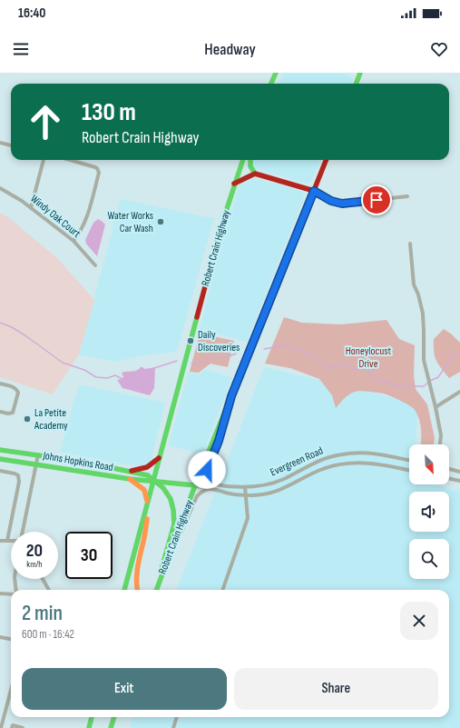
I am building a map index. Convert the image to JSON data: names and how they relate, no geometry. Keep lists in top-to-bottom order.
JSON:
{
  "streets": {
    "main road": ["Robert Crain Highway", "Johns Hopkins Road"],
    "street": ["Windy Oak Court", "Evergreen Road"]
  },
  "crossings": [
    ["Robert Crain Highway", "Johns Hopkins Road"],
    ["Robert Crain Highway", "Evergreen Road"],
    ["Johns Hopkins Road", "Evergreen Road"]
  ],
  "parks": ["Honeylocust Drive"],
  "places": ["Water Works Car Wash", "Daily Discoveries", "La Petite Academy"],
  "north": "bottom right",
  "page": {
    "status": "16:40",
    "header": "Headway",
    "turn": ["130 m", "Robert Crain Highway"],
    "speed": "20 km/h",
    "limit": "30",
    "heading": ["2 min", "600 m · 16:42"],
    "buttons": ["Exit", "Share"]
  }
}
